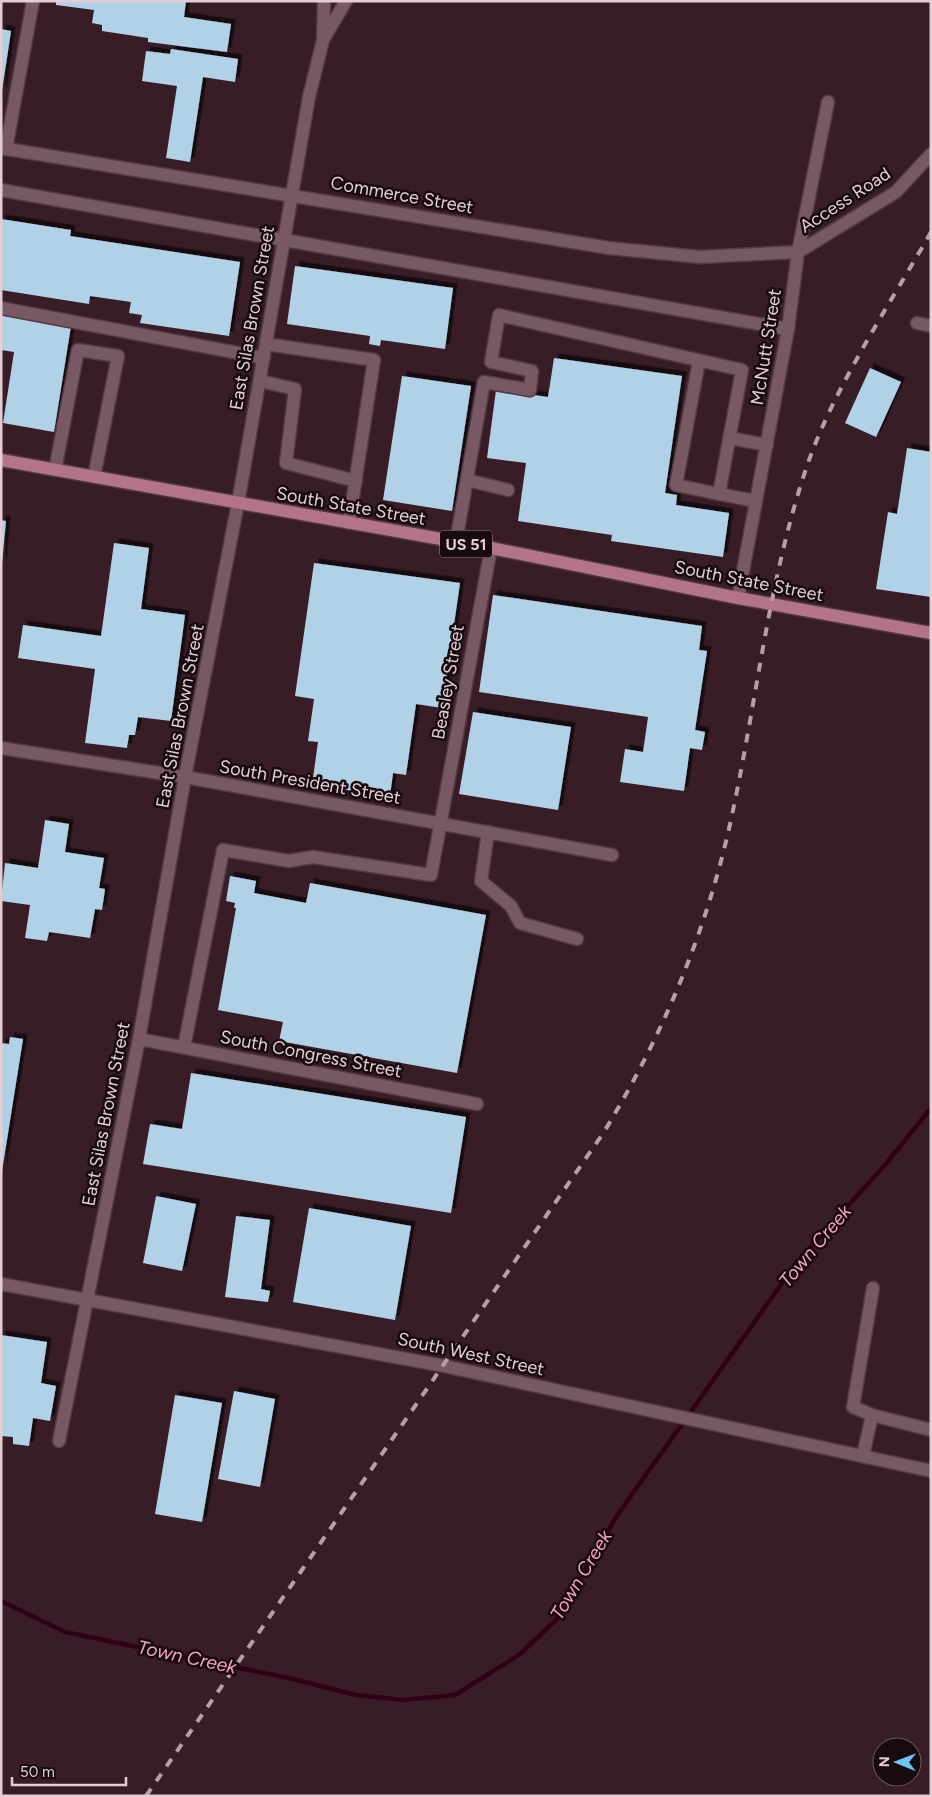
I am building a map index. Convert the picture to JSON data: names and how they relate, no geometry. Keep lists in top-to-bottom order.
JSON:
{
  "streets": {
    "main road": ["South State Street", "US 51"],
    "street": [
      "Commerce Street",
      "Access Road",
      "East Silas Brown Street",
      "McNutt Street",
      "Beasley Street",
      "South President Street",
      "South Congress Street",
      "South West Street"
    ]
  },
  "crossings": [
    ["Commerce Street", "Access Road"],
    ["Commerce Street", "East Silas Brown Street"],
    ["Commerce Street", "McNutt Street"],
    ["Access Road", "McNutt Street"],
    ["East Silas Brown Street", "South State Street"],
    ["East Silas Brown Street", "South President Street"],
    ["East Silas Brown Street", "South Congress Street"],
    ["East Silas Brown Street", "South West Street"],
    ["McNutt Street", "South State Street"],
    ["South State Street", "Beasley Street"],
    ["Beasley Street", "South President Street"],
    ["Beasley Street", "South Congress Street"]
  ],
  "water": ["Town Creek"],
  "scale_bar": "50 m",
  "north": "left"
}
